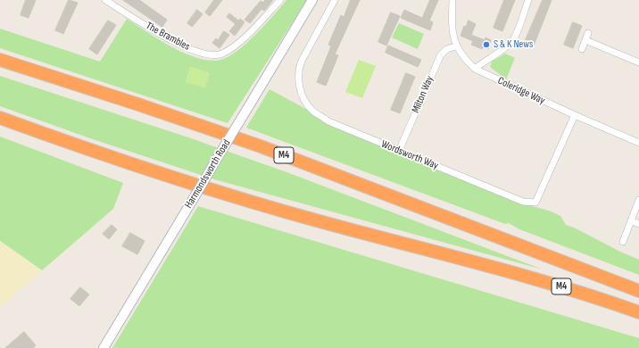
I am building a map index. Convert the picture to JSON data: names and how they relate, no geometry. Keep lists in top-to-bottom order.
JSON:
{
  "streets": {
    "highway": ["M4"],
    "street": [
      "The Brambles",
      "Coleridge Way",
      "Milton Way",
      "Wordsworth Way",
      "Harmondsworth Road"
    ]
  },
  "crossings": [
    ["Coleridge Way", "Milton Way"],
    ["Coleridge Way", "Wordsworth Way"],
    ["Milton Way", "Wordsworth Way"]
  ],
  "places": ["S & K News"]
}
